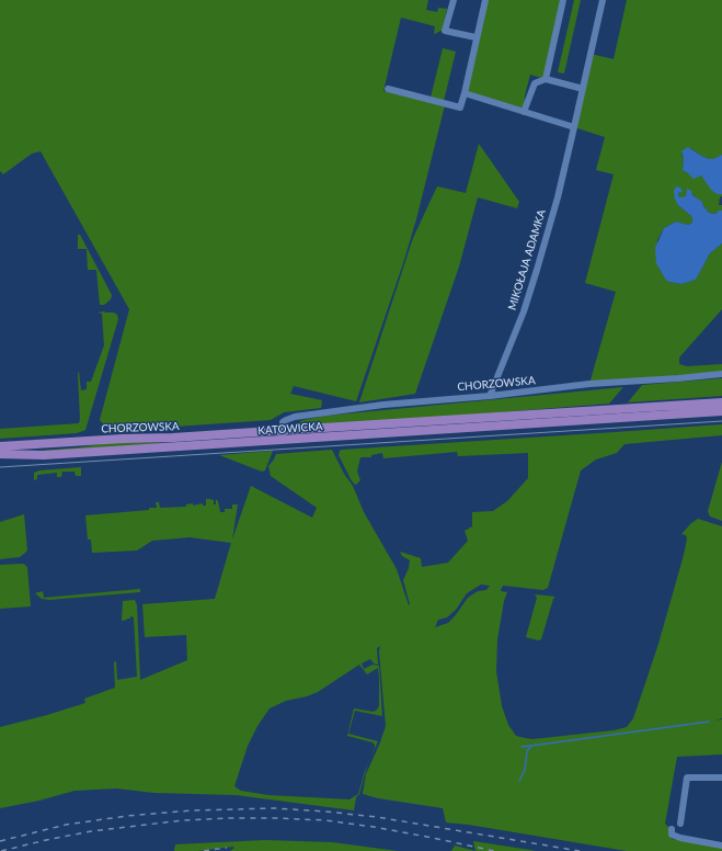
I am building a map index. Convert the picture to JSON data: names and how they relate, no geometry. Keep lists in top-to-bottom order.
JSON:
{
  "streets": {
    "main road": ["CHORZOWSKA", "KATOWICKA"],
    "street": ["MIKOŁAJA ADAMKA"]
  },
  "crossings": [
    ["MIKOŁAJA ADAMKA", "CHORZOWSKA"],
    ["CHORZOWSKA", "KATOWICKA"]
  ]
}
